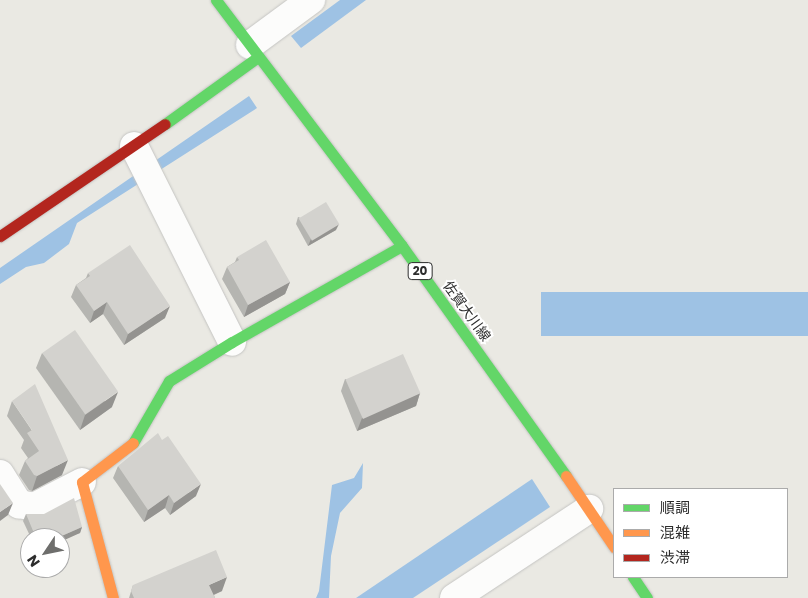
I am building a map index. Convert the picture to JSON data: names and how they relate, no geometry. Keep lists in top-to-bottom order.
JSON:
{
  "streets": {
    "street": ["20", "佐賀大川線"]
  },
  "legend": ["順調", "混雑", "渋滞"],
  "north": "bottom left"
}
